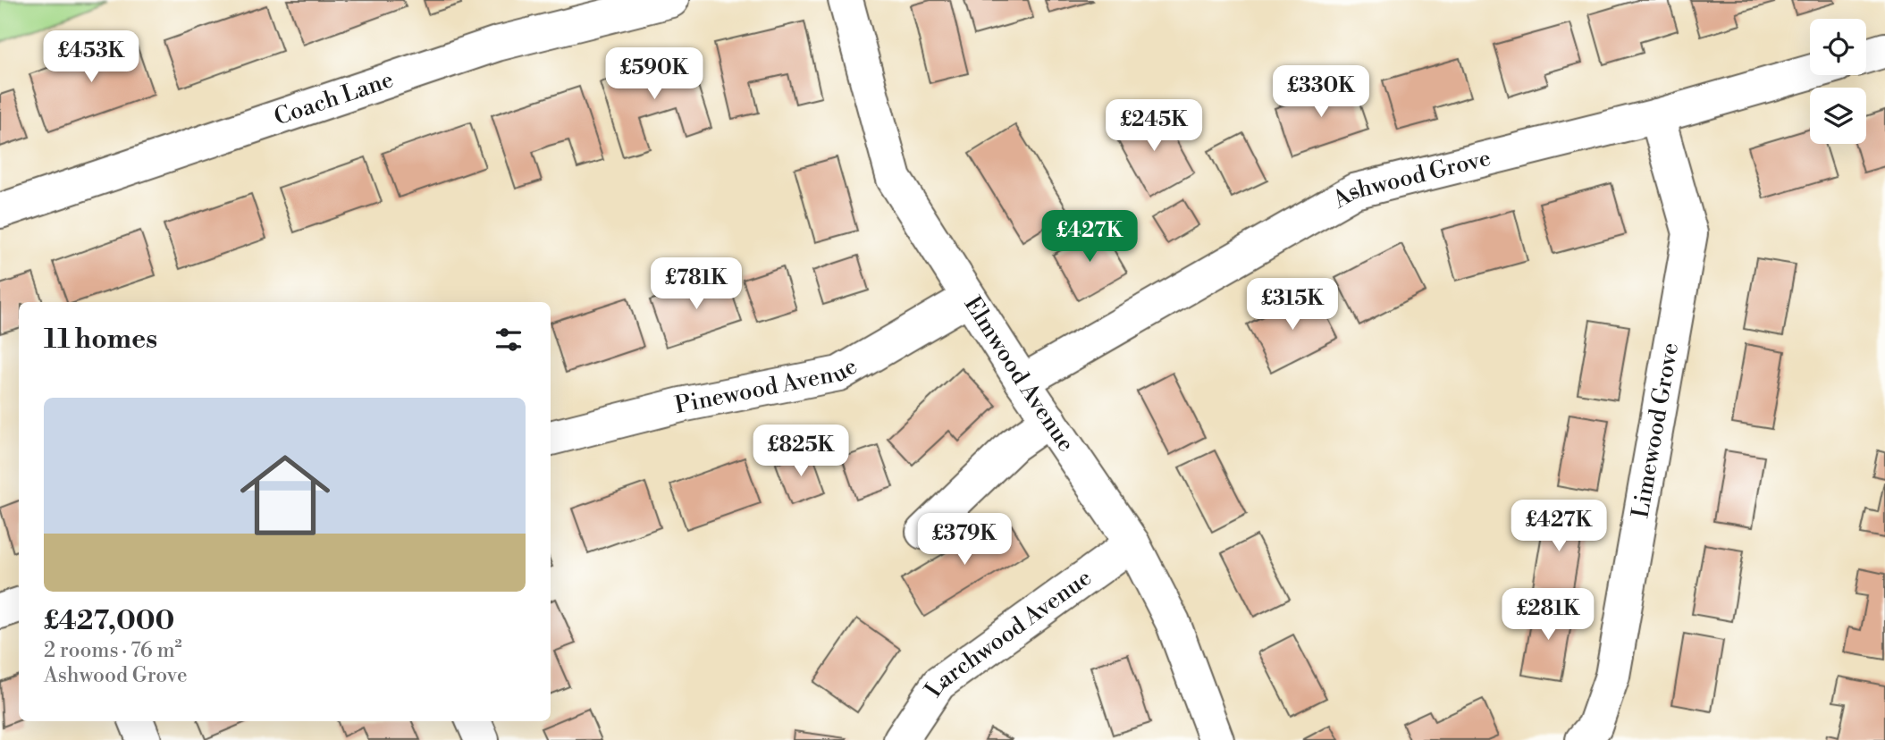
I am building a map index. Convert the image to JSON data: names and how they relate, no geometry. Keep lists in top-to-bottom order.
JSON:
{
  "streets": {
    "street": [
      "Coach Lane",
      "Ashwood Grove",
      "Elmwood Avenue",
      "Pinewood Avenue",
      "Limewood Grove",
      "Larchwood Avenue"
    ]
  },
  "crossings": [
    ["Ashwood Grove", "Elmwood Avenue"],
    ["Ashwood Grove", "Limewood Grove"],
    ["Elmwood Avenue", "Pinewood Avenue"],
    ["Elmwood Avenue", "Larchwood Avenue"]
  ],
  "page": {
    "price": [
      "£453K",
      "£590K",
      "£330K",
      "£245K",
      "£427K",
      "£781K",
      "£315K",
      "£825K",
      "£427K",
      "£379K",
      "£281K"
    ],
    "heading": "11 homes",
    "list": [
      {
        "name": "£427,000",
        "note": "2 rooms · 76 m² · Ashwood Grove"
      }
    ]
  }
}
